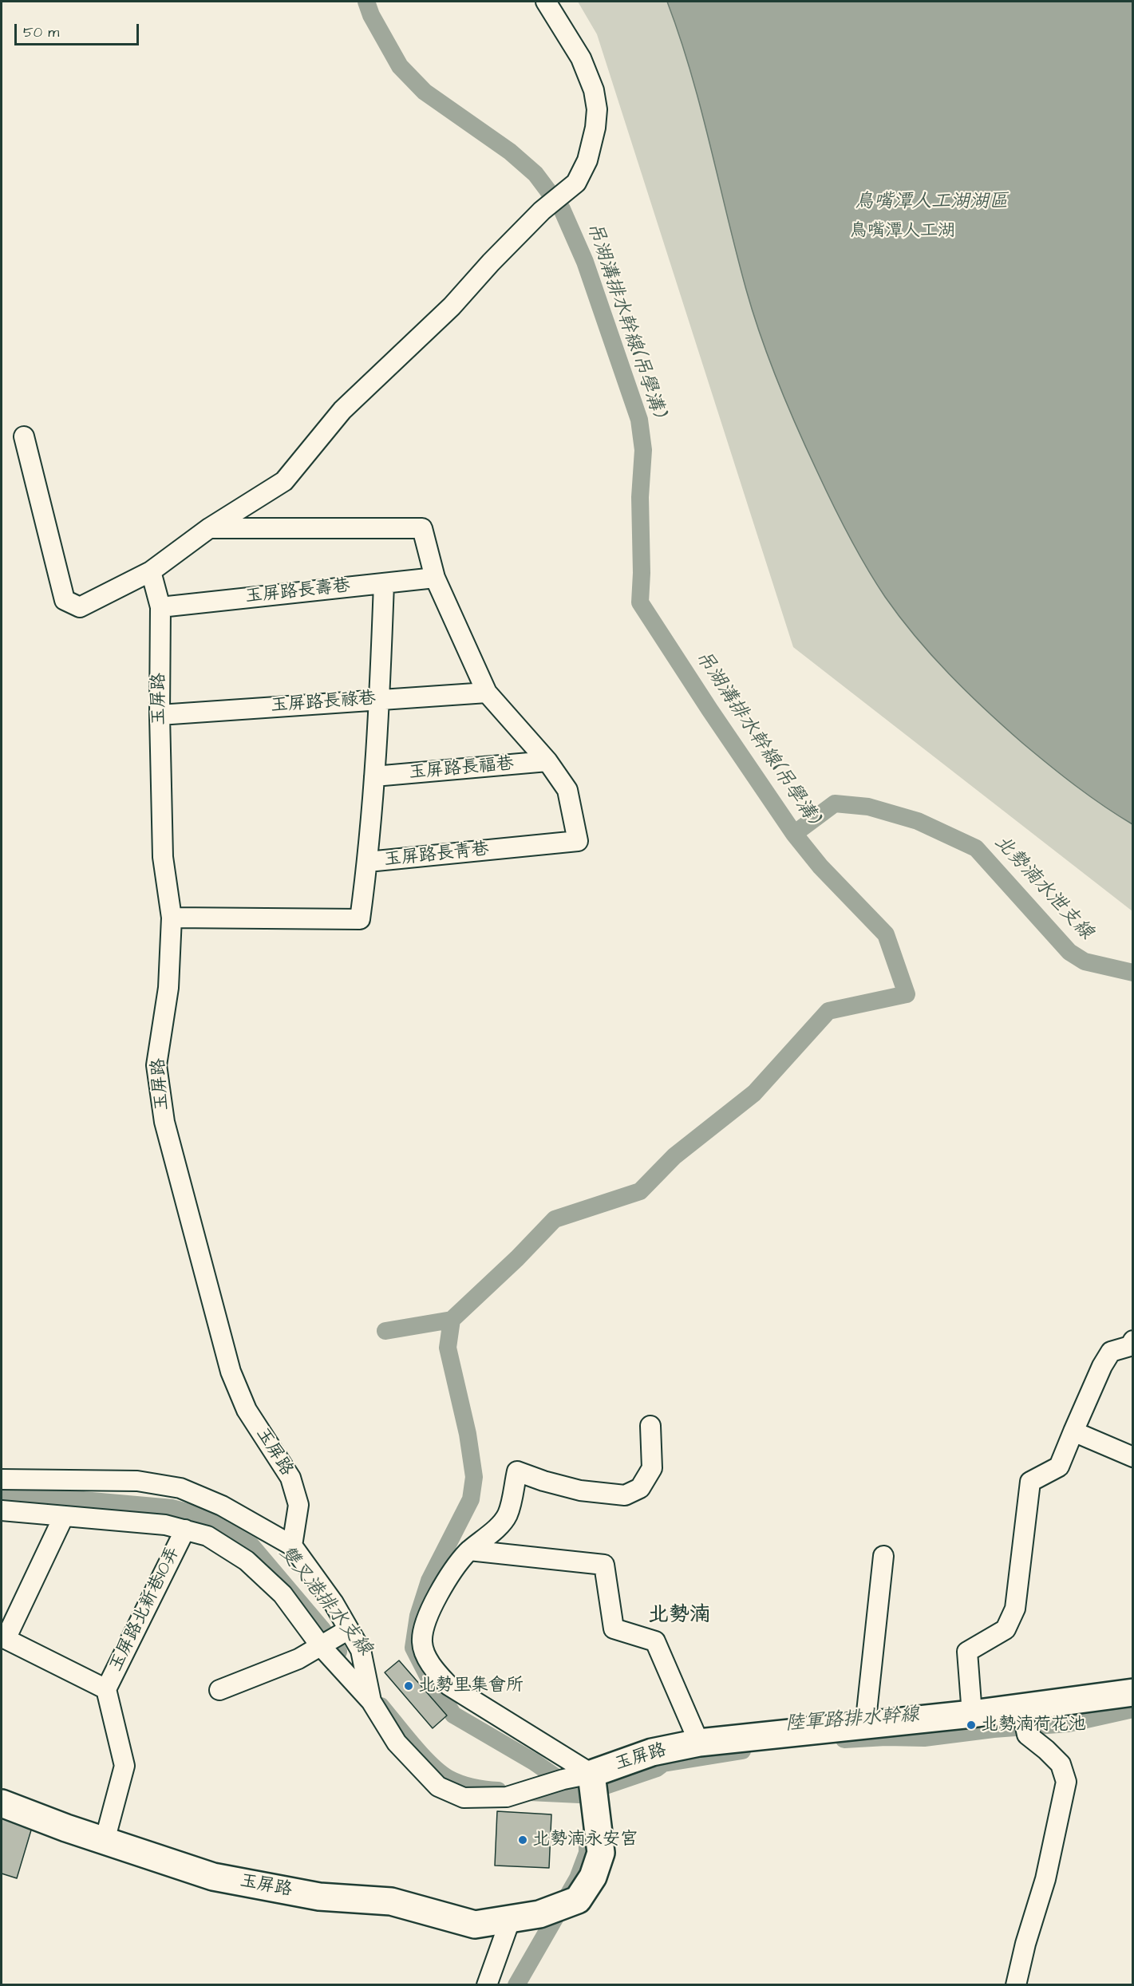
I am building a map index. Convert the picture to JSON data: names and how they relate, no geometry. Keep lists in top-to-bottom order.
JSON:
{
  "streets": {
    "street": [
      "玉屏路長壽巷",
      "玉屏路",
      "玉屏路長祿巷",
      "玉屏路長福巷",
      "玉屏路長青巷",
      "玉屏路北新巷10弄"
    ]
  },
  "crossings": [
    ["玉屏路長壽巷", "玉屏路"],
    ["玉屏路", "玉屏路長祿巷"],
    ["玉屏路", "玉屏路長青巷"],
    ["玉屏路長福巷", "玉屏路長青巷"]
  ],
  "districts": ["北勢湳"],
  "water": [
    "鳥嘴潭人工湖湖區",
    "吊湖溝排水幹線(吊學溝)",
    "北勢湳水泄支線",
    "雙叉港排水支線",
    "陸軍路排水幹線"
  ],
  "parks": ["鳥嘴潭人工湖"],
  "places": ["北勢里集會所", "北勢湳荷花池", "北勢湳永安宮"],
  "scale_bar": "50 m"
}
